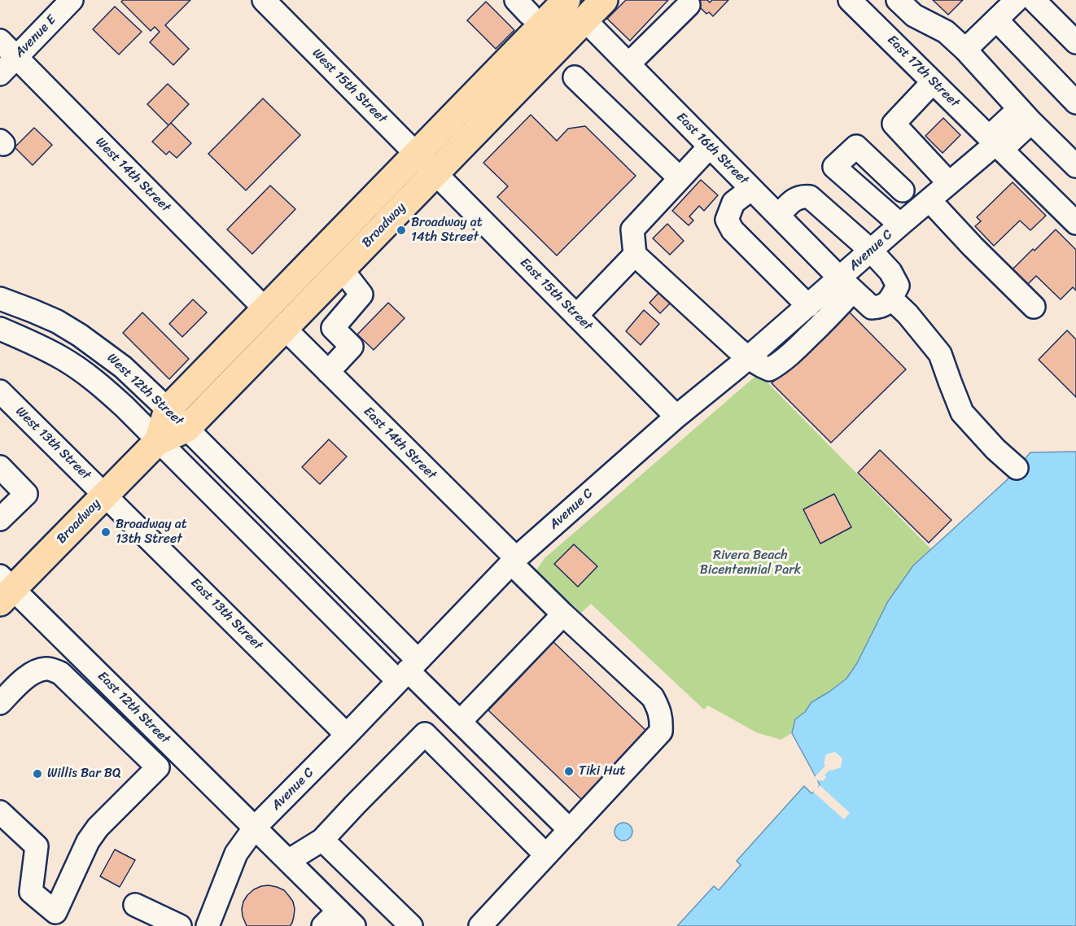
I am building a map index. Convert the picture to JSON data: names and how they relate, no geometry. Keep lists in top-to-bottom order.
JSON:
{
  "streets": {
    "main road": ["Broadway"],
    "street": [
      "Avenue E",
      "East 17th Street",
      "West 15th Street",
      "East 16th Street",
      "West 14th Street",
      "Avenue C",
      "East 15th Street",
      "West 12th Street",
      "West 13th Street",
      "East 14th Street",
      "East 13th Street",
      "East 12th Street"
    ]
  },
  "crossings": [
    ["Avenue E", "West 14th Street"],
    ["East 17th Street", "Avenue C"],
    ["West 15th Street", "Broadway"],
    ["West 15th Street", "East 15th Street"],
    ["East 16th Street", "Broadway"],
    ["East 16th Street", "Avenue C"],
    ["West 14th Street", "Broadway"],
    ["Broadway", "East 15th Street"],
    ["Broadway", "West 12th Street"],
    ["Broadway", "West 13th Street"],
    ["Broadway", "East 14th Street"],
    ["Broadway", "East 13th Street"],
    ["Broadway", "East 12th Street"],
    ["Avenue C", "East 15th Street"],
    ["Avenue C", "East 14th Street"],
    ["Avenue C", "East 13th Street"],
    ["Avenue C", "East 12th Street"],
    ["West 13th Street", "East 13th Street"]
  ],
  "parks": ["Rivera Beach Bicentennial Park"],
  "places": [
    "Broadway at 14th Street",
    "Broadway at 13th Street",
    "Tiki Hut",
    "Willis Bar BQ"
  ]
}
